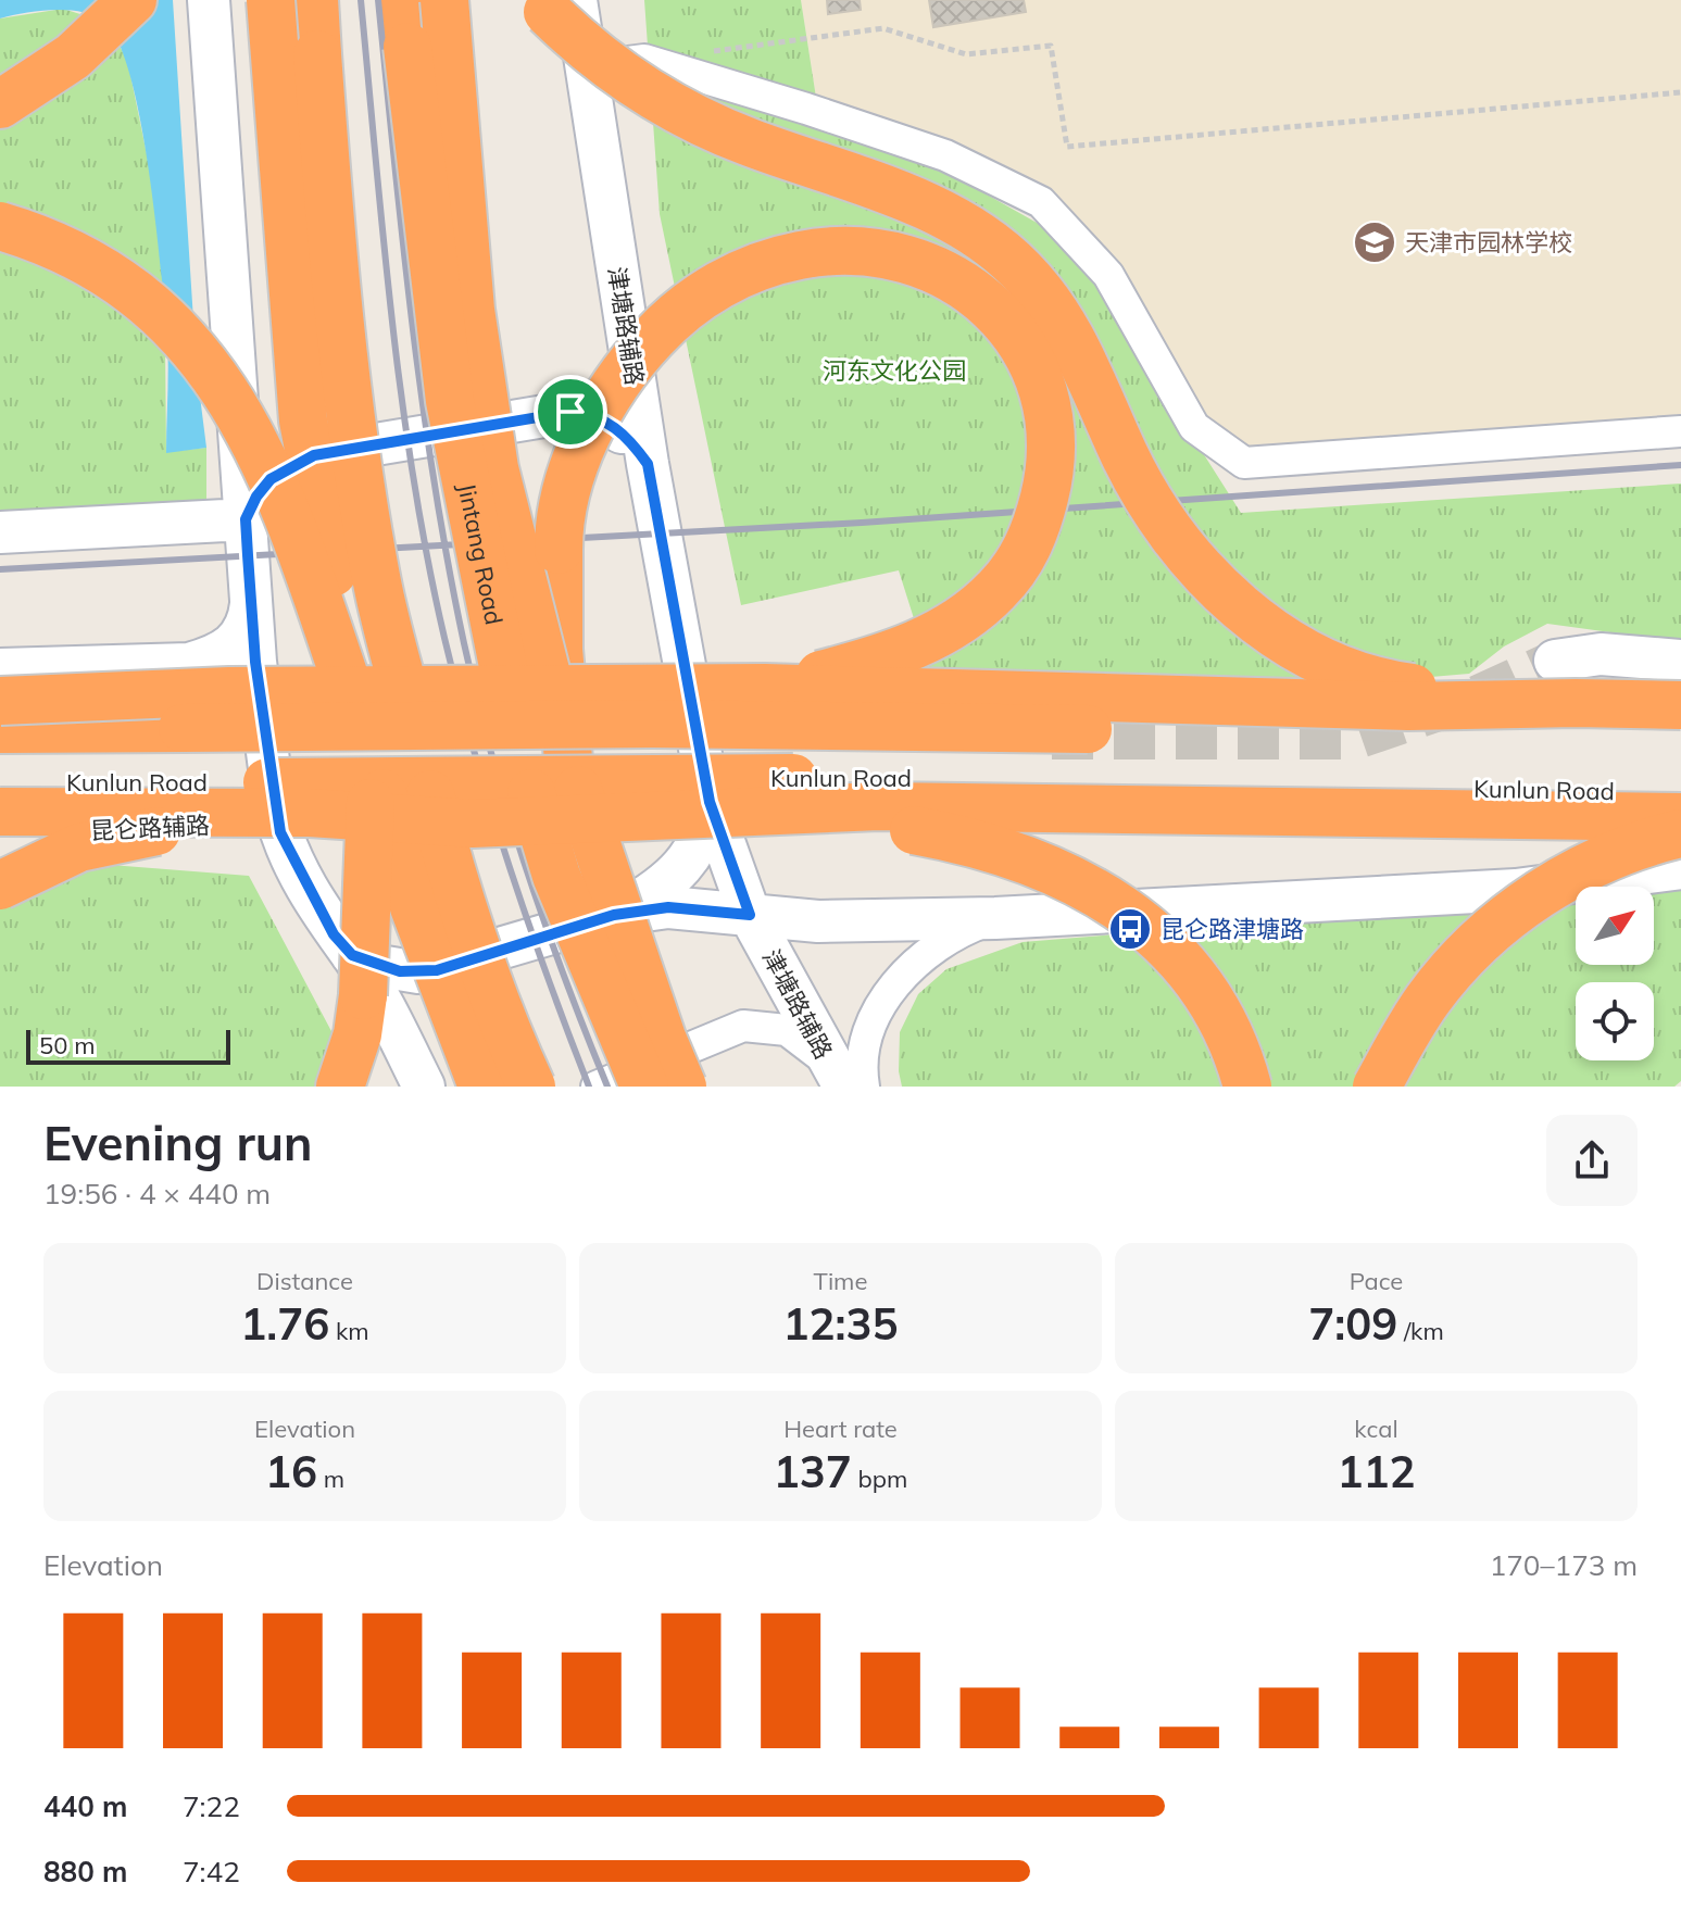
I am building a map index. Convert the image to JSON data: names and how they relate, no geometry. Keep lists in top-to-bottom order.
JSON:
{
  "streets": {
    "highway": ["Jintang Road", "Kunlun Road"],
    "main road": ["津塘路辅路", "昆仑路辅路"]
  },
  "parks": ["河东文化公园"],
  "places": {
    "school or university": ["天津市园林学校"],
    "bus stop": ["昆仑路津塘路"]
  },
  "scale_bar": "50 m",
  "north": "top right",
  "page": {
    "scale": "50 m",
    "heading": ["Evening run", "19:56 · 4 × 440 m"],
    "stats": [
      ["Distance", "1.76 km"],
      ["Time", "12:35"],
      ["Pace", "7:09 /km"],
      ["Elevation", "16 m"],
      ["Heart rate", "137 bpm"],
      ["kcal", "112"]
    ],
    "chart": ["Elevation", "170–173 m"],
    "list": [
      {
        "name": "440 m",
        "note": "7:22"
      },
      {
        "name": "880 m",
        "note": "7:42"
      }
    ]
  }
}
